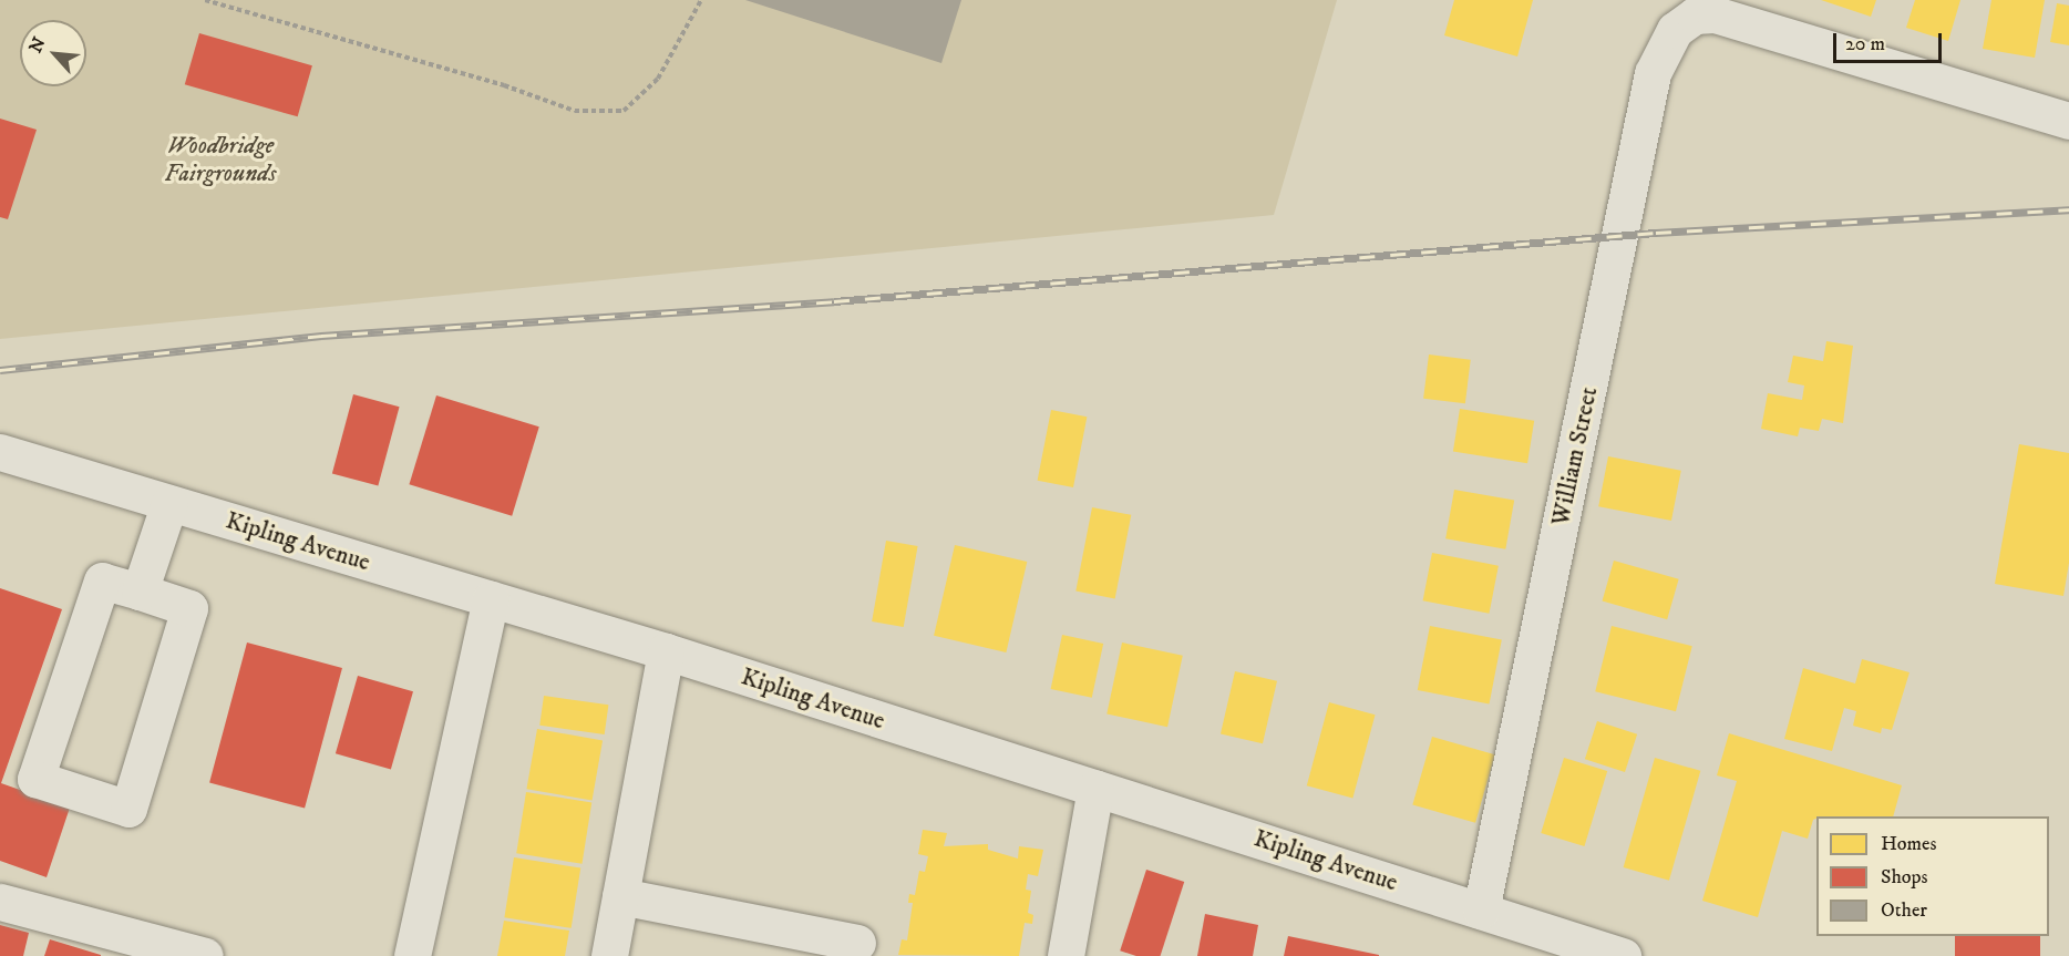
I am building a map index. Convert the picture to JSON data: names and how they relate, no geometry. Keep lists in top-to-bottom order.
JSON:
{
  "streets": {
    "street": ["William Street", "Kipling Avenue"]
  },
  "crossings": [
    ["William Street", "Kipling Avenue"]
  ],
  "parks": ["Woodbridge Fairgrounds"],
  "legend": ["Homes", "Shops", "Other"],
  "scale_bar": "20 m",
  "north": "top left"
}
